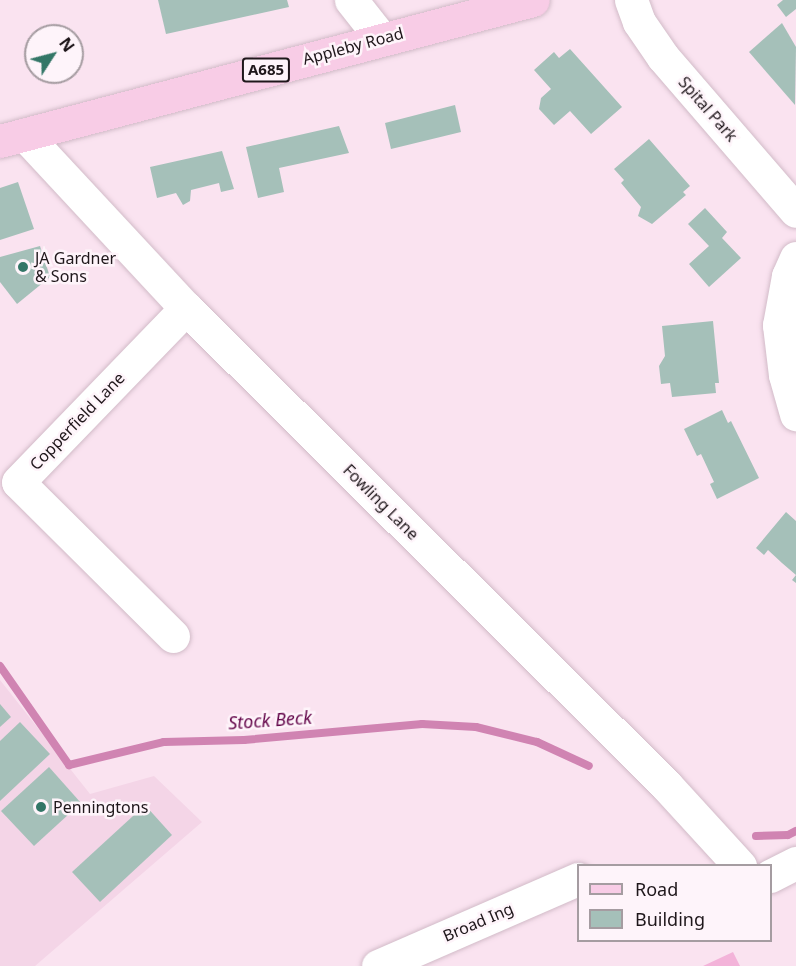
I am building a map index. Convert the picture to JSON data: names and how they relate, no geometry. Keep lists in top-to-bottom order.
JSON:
{
  "streets": {
    "main road": ["Appleby Road", "A685"],
    "street": [
      "Spital Park",
      "Copperfield Lane",
      "Fowling Lane",
      "Broad Ing"
    ]
  },
  "crossings": [
    ["Appleby Road", "Fowling Lane"],
    ["Copperfield Lane", "Fowling Lane"]
  ],
  "water": ["Stock Beck"],
  "places": ["JA Gardner & Sons", "Penningtons"],
  "legend": ["Road", "Building"],
  "north": "top right"
}
